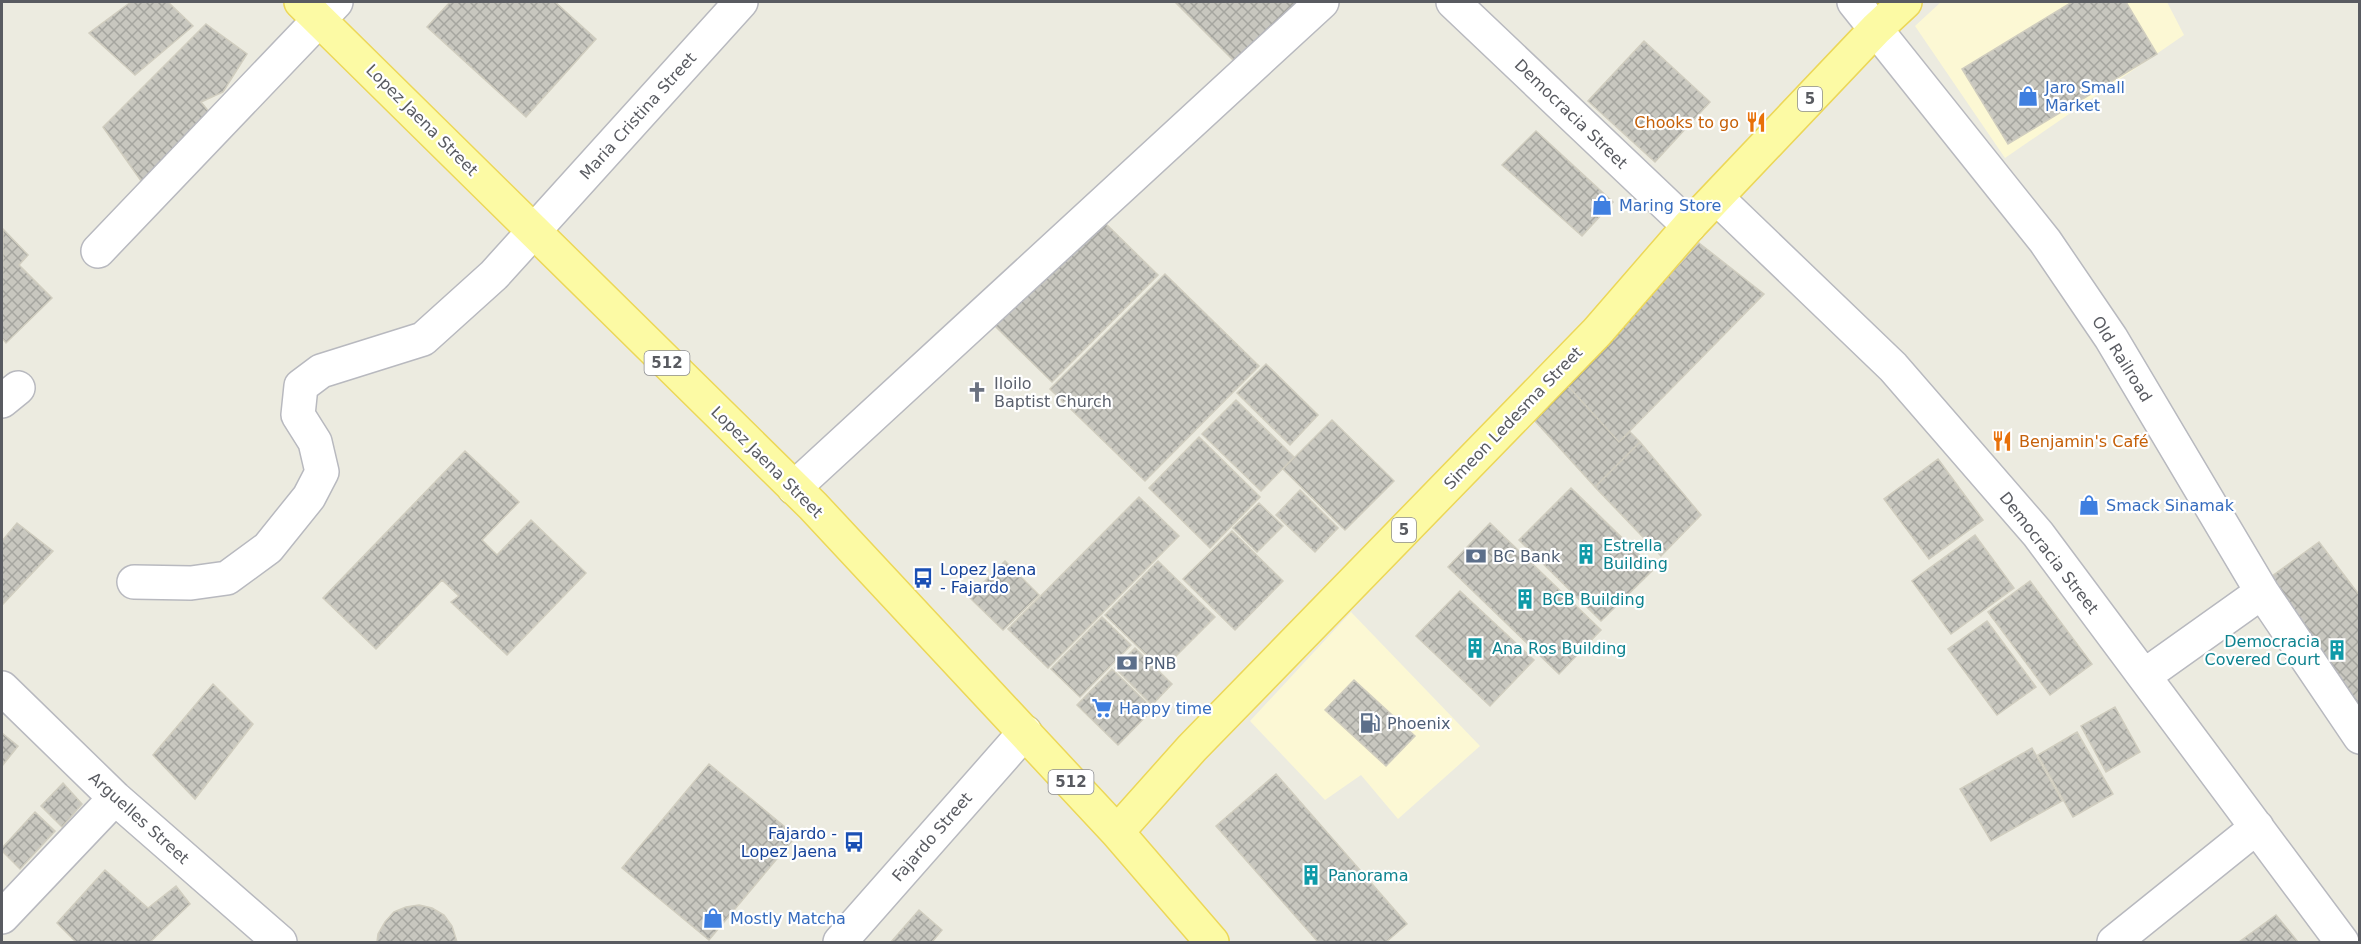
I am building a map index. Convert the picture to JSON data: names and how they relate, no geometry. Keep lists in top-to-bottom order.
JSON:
{
  "streets": {
    "main road": [
      "5",
      "Lopez Jaena Street",
      "512",
      "Simeon Ledesma Street"
    ],
    "street": [
      "Democracia Street",
      "Maria Cristina Street",
      "Old Railroad",
      "Arguelles Street",
      "Fajardo Street"
    ]
  },
  "crossings": [
    ["Democracia Street", "Simeon Ledesma Street"],
    ["Maria Cristina Street", "Lopez Jaena Street"],
    ["Lopez Jaena Street", "Simeon Ledesma Street"],
    ["Lopez Jaena Street", "Fajardo Street"],
    ["Old Railroad", "Simeon Ledesma Street"]
  ],
  "places": {
    "shop": [
      "Jaro Small Market",
      "Maring Store",
      "Smack Sinamak",
      "Mostly Matcha"
    ],
    "restaurant": ["Chooks to go", "Benjamin's Café"],
    "church": ["Iloilo Baptist Church"],
    "building": [
      "Estrella Building",
      "BCB Building",
      "Ana Ros Building",
      "Democracia Covered Court",
      "Panorama"
    ],
    "bank": ["BC Bank", "PNB"],
    "bus stop": ["Lopez Jaena - Fajardo", "Fajardo - Lopez Jaena"],
    "supermarket": ["Happy time"],
    "fuel station": ["Phoenix"]
  }
}
